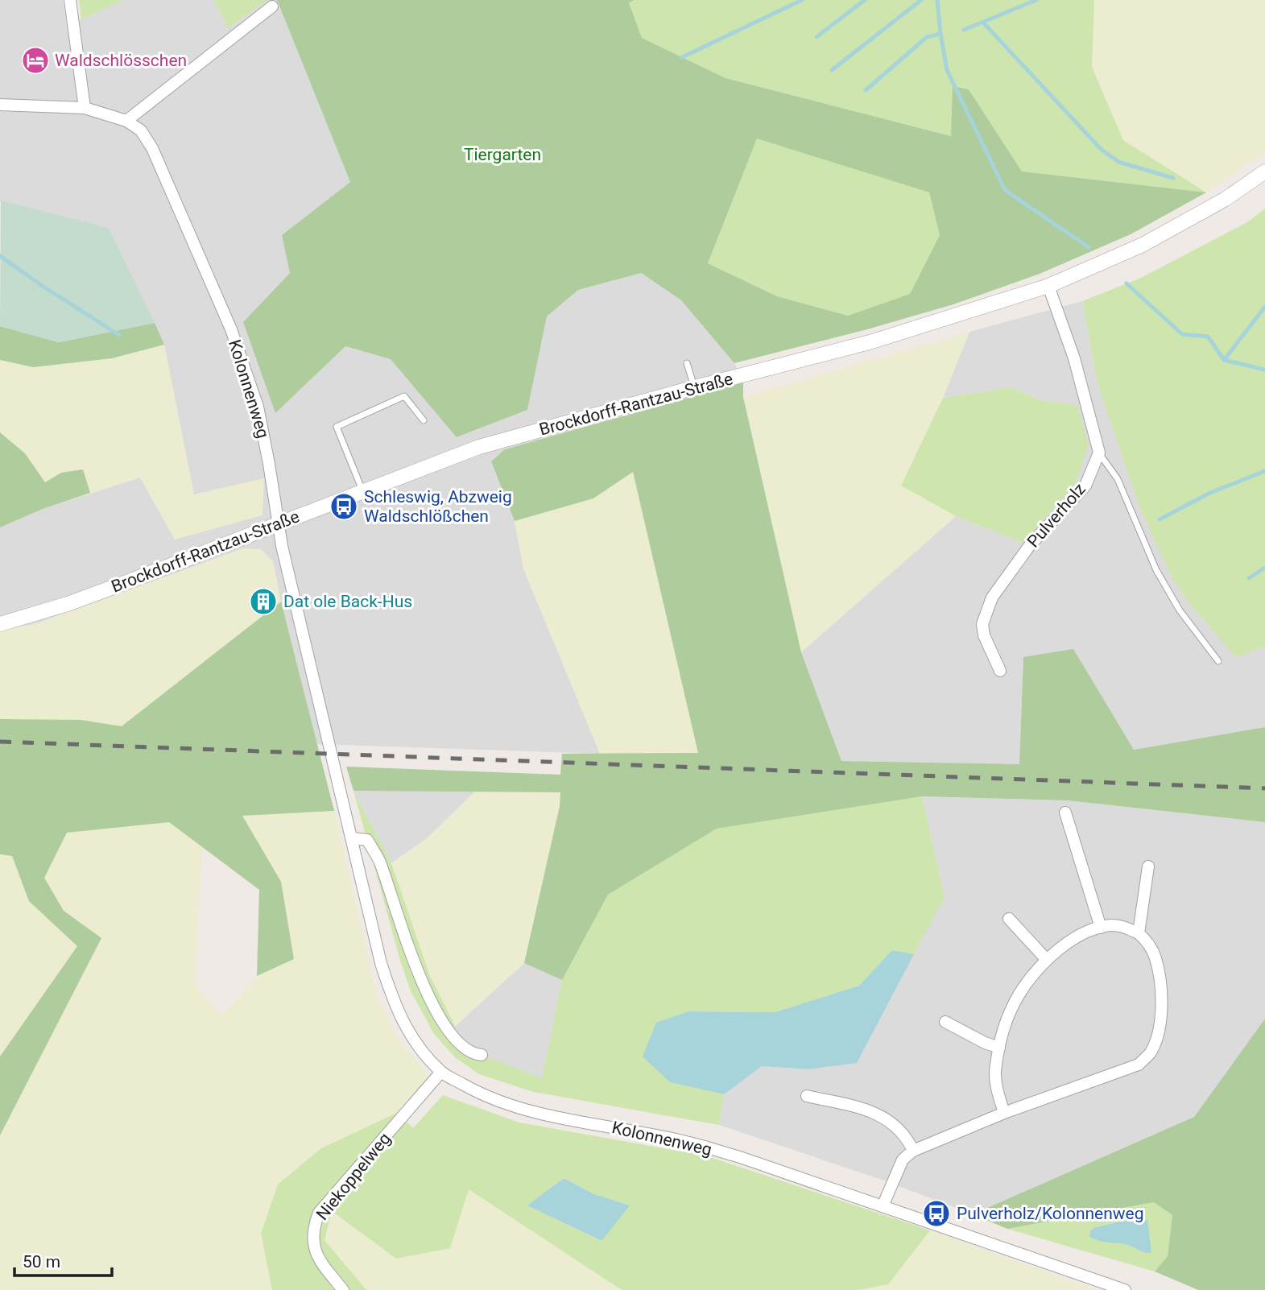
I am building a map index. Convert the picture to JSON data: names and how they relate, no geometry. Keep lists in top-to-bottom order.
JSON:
{
  "streets": {
    "street": [
      "Kolonnenweg",
      "Brockdorff-Rantzau-Straße",
      "Pulverholz",
      "Niekoppelweg"
    ]
  },
  "crossings": [
    ["Kolonnenweg", "Brockdorff-Rantzau-Straße"],
    ["Kolonnenweg", "Niekoppelweg"]
  ],
  "parks": ["Tiergarten"],
  "places": {
    "hotel": ["Waldschlösschen"],
    "bus stop": ["Schleswig, Abzweig Waldschlößchen", "Pulverholz/Kolonnenweg"],
    "building": ["Dat ole Back-Hus"]
  },
  "scale_bar": "50 m"
}
